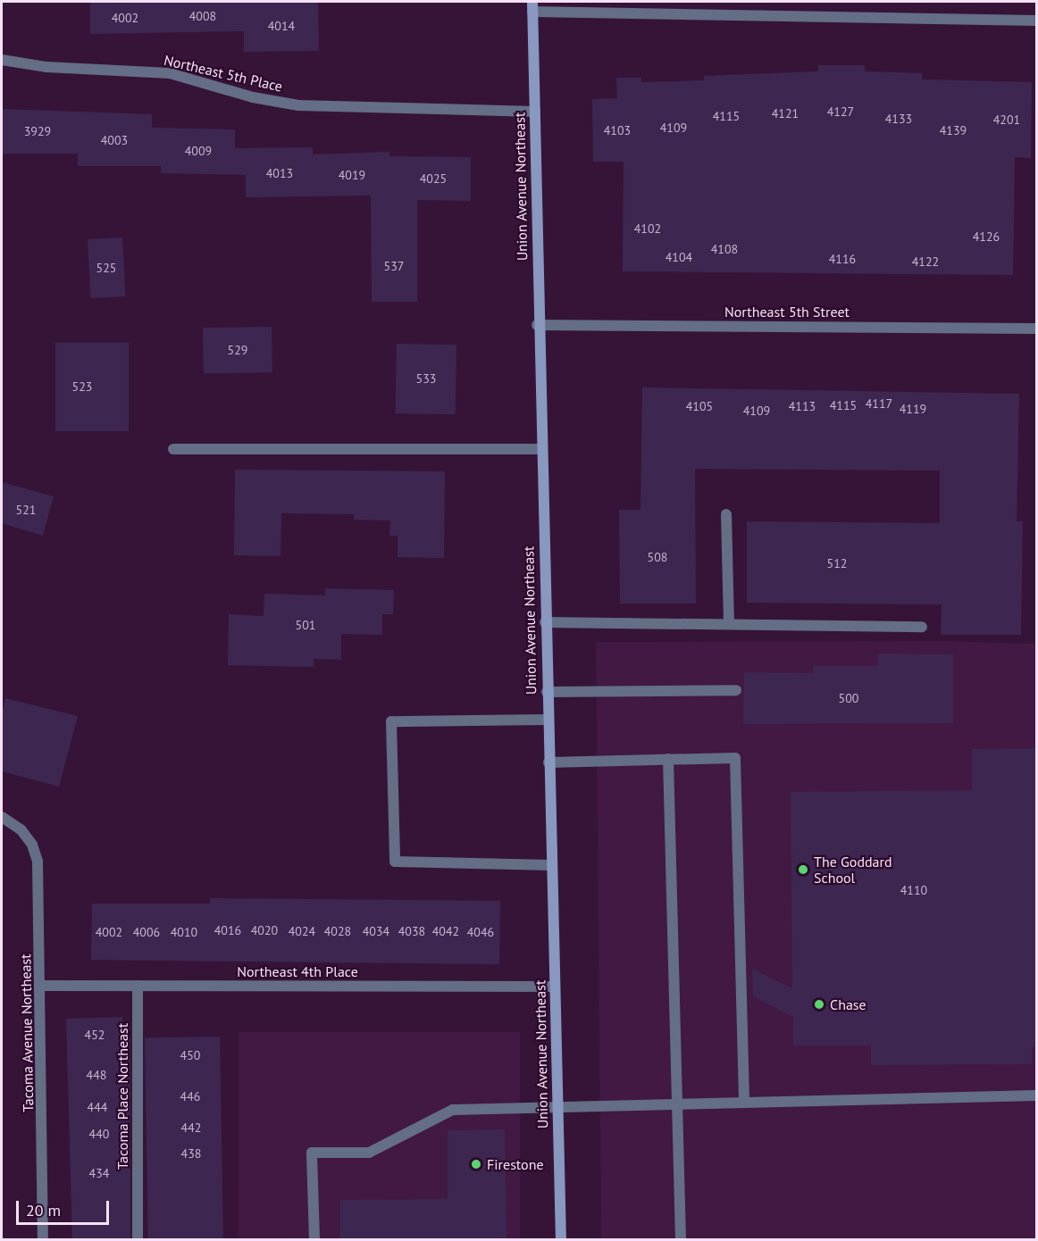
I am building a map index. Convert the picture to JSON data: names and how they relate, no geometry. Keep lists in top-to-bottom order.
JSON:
{
  "streets": {
    "street": [
      "Northeast 5th Place",
      "Union Avenue Northeast",
      "Northeast 5th Street",
      "Northeast 4th Place",
      "Tacoma Avenue Northeast",
      "Tacoma Place Northeast"
    ]
  },
  "crossings": [
    ["Northeast 5th Place", "Union Avenue Northeast"],
    ["Union Avenue Northeast", "Northeast 5th Street"],
    ["Union Avenue Northeast", "Northeast 4th Place"],
    ["Northeast 4th Place", "Tacoma Avenue Northeast"],
    ["Northeast 4th Place", "Tacoma Place Northeast"]
  ],
  "places": ["The Goddard School", "Chase", "Firestone"],
  "house_numbers": [
    "4008",
    "4002",
    "4014",
    "4127",
    "4121",
    "4115",
    "4133",
    "4201",
    "4109",
    "4103",
    "4139",
    "3929",
    "4003",
    "4009",
    "4013",
    "4019",
    "4025",
    "4102",
    "4126",
    "4108",
    "4104",
    "4116",
    "4122",
    "537",
    "525",
    "529",
    "533",
    "523",
    "4117",
    "4115",
    "4105",
    "4113",
    "4119",
    "4109",
    "521",
    "508",
    "512",
    "501",
    "500",
    "4110",
    "4016",
    "4020",
    "4024",
    "4028",
    "4034",
    "4038",
    "4042",
    "4002",
    "4006",
    "4010",
    "4046",
    "452",
    "450",
    "448",
    "446",
    "444",
    "442",
    "440",
    "438",
    "434"
  ],
  "scale_bar": "20 m"
}
